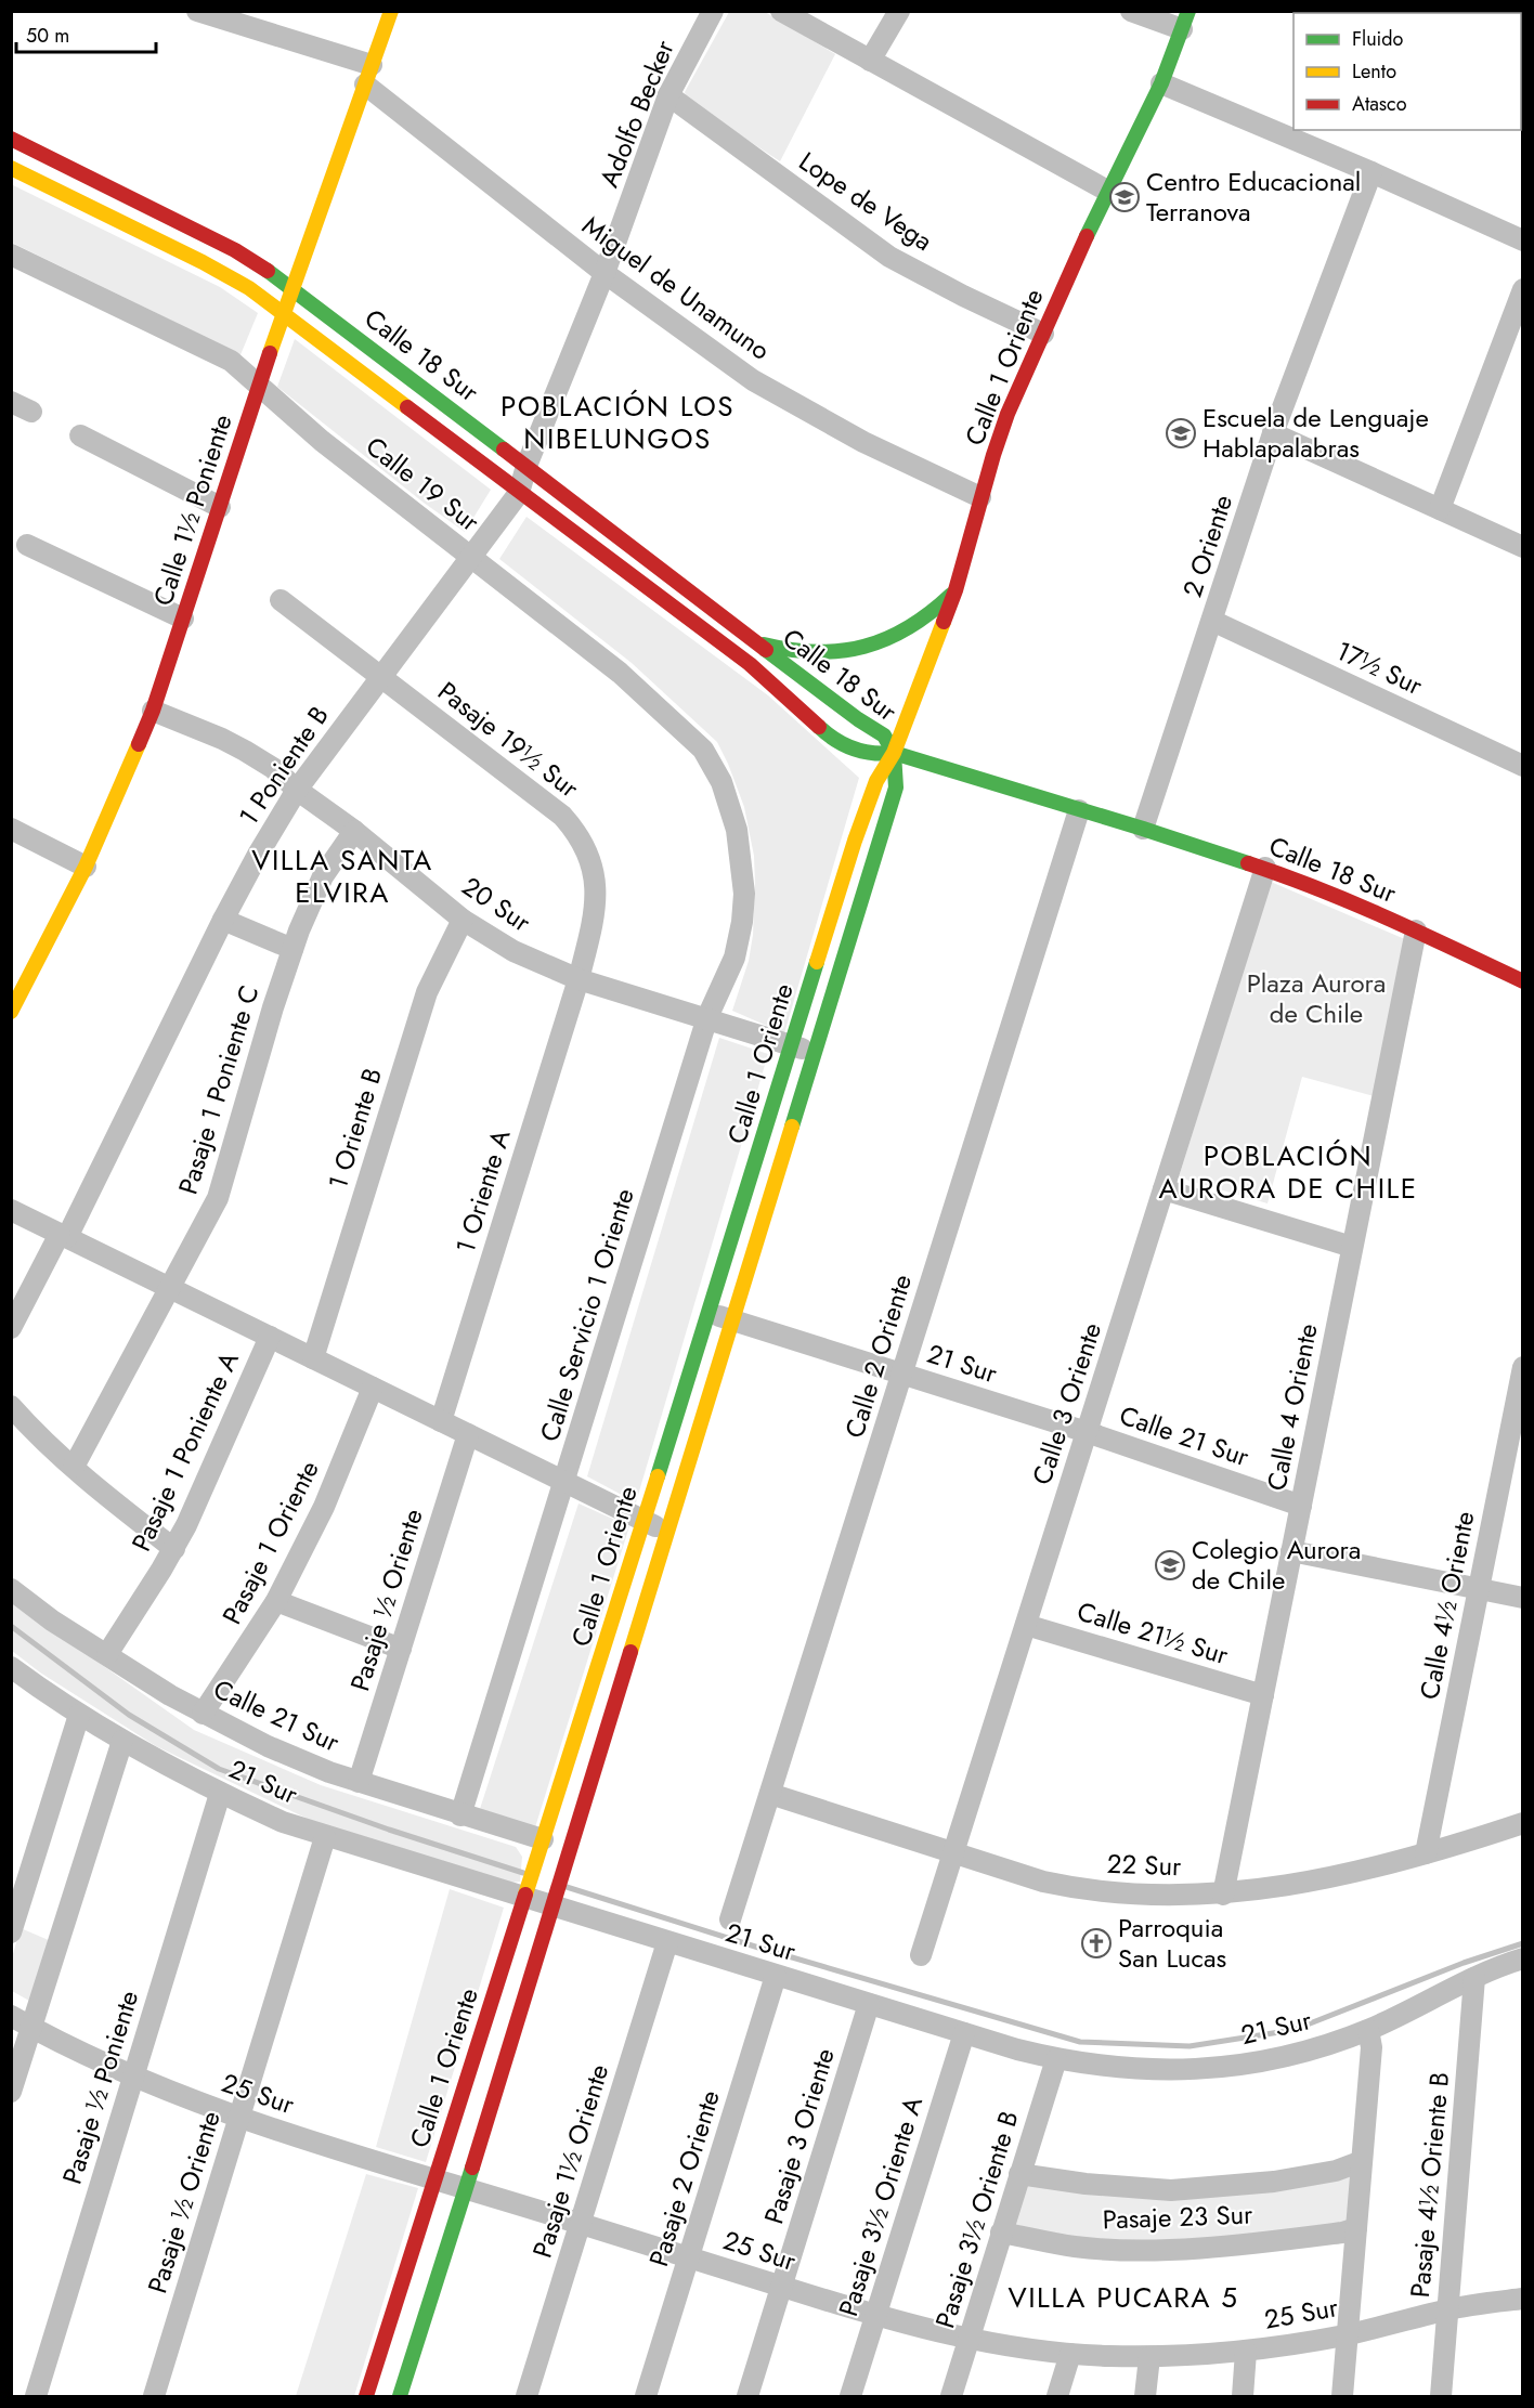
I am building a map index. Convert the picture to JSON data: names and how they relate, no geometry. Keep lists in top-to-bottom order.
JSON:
{
  "streets": {
    "street": [
      "Adolfo Becker",
      "Lope de Vega",
      "Miguel de Unamuno",
      "Calle 18 Sur",
      "Calle 1 Oriente",
      "Calle 19 Sur",
      "Calle 1½ Poniente",
      "2 Oriente",
      "17½ Sur",
      "Pasaje 19½ Sur",
      "1 Poniente B",
      "20 Sur",
      "Pasaje 1 Poniente C",
      "1 Oriente B",
      "1 Oriente A",
      "Calle Servicio 1 Oriente",
      "Calle 2 Oriente",
      "21 Sur",
      "Calle 3 Oriente",
      "Calle 4 Oriente",
      "Calle 21 Sur",
      "Pasaje 1 Poniente A",
      "Pasaje 1 Oriente",
      "Pasaje ½ Oriente",
      "Calle 4½ Oriente",
      "Calle 21½ Sur",
      "22 Sur",
      "Pasaje ½ Poniente",
      "25 Sur",
      "Pasaje 3 Oriente",
      "Pasaje 1½ Oriente",
      "Pasaje 2 Oriente",
      "Pasaje 4½ Oriente B",
      "Pasaje 3½ Oriente A",
      "Pasaje 23 Sur",
      "Pasaje 3½ Oriente B"
    ]
  },
  "crossings": [
    ["Adolfo Becker", "Lope de Vega"],
    ["Adolfo Becker", "Miguel de Unamuno"],
    ["Adolfo Becker", "Calle 18 Sur"],
    ["Adolfo Becker", "1 Poniente B"],
    ["Lope de Vega", "Calle 1 Oriente"],
    ["Miguel de Unamuno", "Calle 1 Oriente"],
    ["Miguel de Unamuno", "Calle 1½ Poniente"],
    ["Calle 18 Sur", "Calle 1 Oriente"],
    ["Calle 18 Sur", "Calle 1½ Poniente"],
    ["Calle 18 Sur", "2 Oriente"],
    ["Calle 18 Sur", "1 Poniente B"],
    ["Calle 18 Sur", "Calle 2 Oriente"],
    ["Calle 18 Sur", "Calle 3 Oriente"],
    ["Calle 18 Sur", "Calle 4 Oriente"],
    ["Calle 1 Oriente", "20 Sur"],
    ["Calle 1 Oriente", "21 Sur"],
    ["Calle 1 Oriente", "Calle 21 Sur"],
    ["Calle 1 Oriente", "25 Sur"],
    ["Calle 19 Sur", "Calle 1½ Poniente"],
    ["Calle 19 Sur", "1 Poniente B"],
    ["Calle 19 Sur", "Calle Servicio 1 Oriente"],
    ["Calle 1½ Poniente", "20 Sur"],
    ["2 Oriente", "17½ Sur"],
    ["Pasaje 19½ Sur", "1 Poniente B"],
    ["Pasaje 19½ Sur", "20 Sur"],
    ["Pasaje 19½ Sur", "1 Oriente A"],
    ["1 Poniente B", "20 Sur"],
    ["20 Sur", "Pasaje 1 Poniente C"],
    ["20 Sur", "1 Oriente B"],
    ["20 Sur", "1 Oriente A"],
    ["20 Sur", "Calle Servicio 1 Oriente"],
    ["Calle Servicio 1 Oriente", "Calle 21 Sur"],
    ["Calle 2 Oriente", "21 Sur"],
    ["Calle 2 Oriente", "22 Sur"],
    ["21 Sur", "Calle 3 Oriente"],
    ["21 Sur", "Calle 21 Sur"],
    ["21 Sur", "Pasaje ½ Oriente"],
    ["21 Sur", "Pasaje ½ Poniente"],
    ["21 Sur", "Pasaje 3 Oriente"],
    ["21 Sur", "Pasaje 1½ Oriente"],
    ["21 Sur", "Pasaje 2 Oriente"],
    ["21 Sur", "Pasaje 4½ Oriente B"],
    ["21 Sur", "Pasaje 3½ Oriente A"],
    ["21 Sur", "Pasaje 3½ Oriente B"],
    ["Calle 3 Oriente", "Calle 21 Sur"],
    ["Calle 3 Oriente", "Calle 21½ Sur"],
    ["Calle 3 Oriente", "22 Sur"],
    ["Calle 4 Oriente", "Calle 21 Sur"],
    ["Calle 4 Oriente", "Calle 21½ Sur"],
    ["Calle 4 Oriente", "22 Sur"],
    ["Calle 21 Sur", "Pasaje 1 Poniente A"],
    ["Calle 21 Sur", "Pasaje 1 Oriente"],
    ["Calle 21 Sur", "Pasaje ½ Oriente"],
    ["Pasaje ½ Oriente", "25 Sur"],
    ["Calle 4½ Oriente", "22 Sur"],
    ["Pasaje ½ Poniente", "25 Sur"],
    ["25 Sur", "Pasaje 3 Oriente"],
    ["25 Sur", "Pasaje 1½ Oriente"],
    ["25 Sur", "Pasaje 2 Oriente"],
    ["25 Sur", "Pasaje 4½ Oriente B"],
    ["25 Sur", "Pasaje 3½ Oriente A"],
    ["25 Sur", "Pasaje 3½ Oriente B"],
    ["Pasaje 23 Sur", "Pasaje 3½ Oriente B"]
  ],
  "districts": [
    "POBLACIÓN LOS NIBELUNGOS",
    "VILLA SANTA ELVIRA",
    "POBLACIÓN AURORA DE CHILE",
    "VILLA PUCARA 5"
  ],
  "parks": ["Plaza Aurora de Chile"],
  "places": {
    "school or university": ["Centro Educacional Terranova", "Escuela de Lenguaje Hablapalabras", "Colegio Aurora de Chile"],
    "church": ["Parroquia San Lucas"]
  },
  "legend": ["Fluido", "Lento", "Atasco"],
  "scale_bar": "50 m"
}
